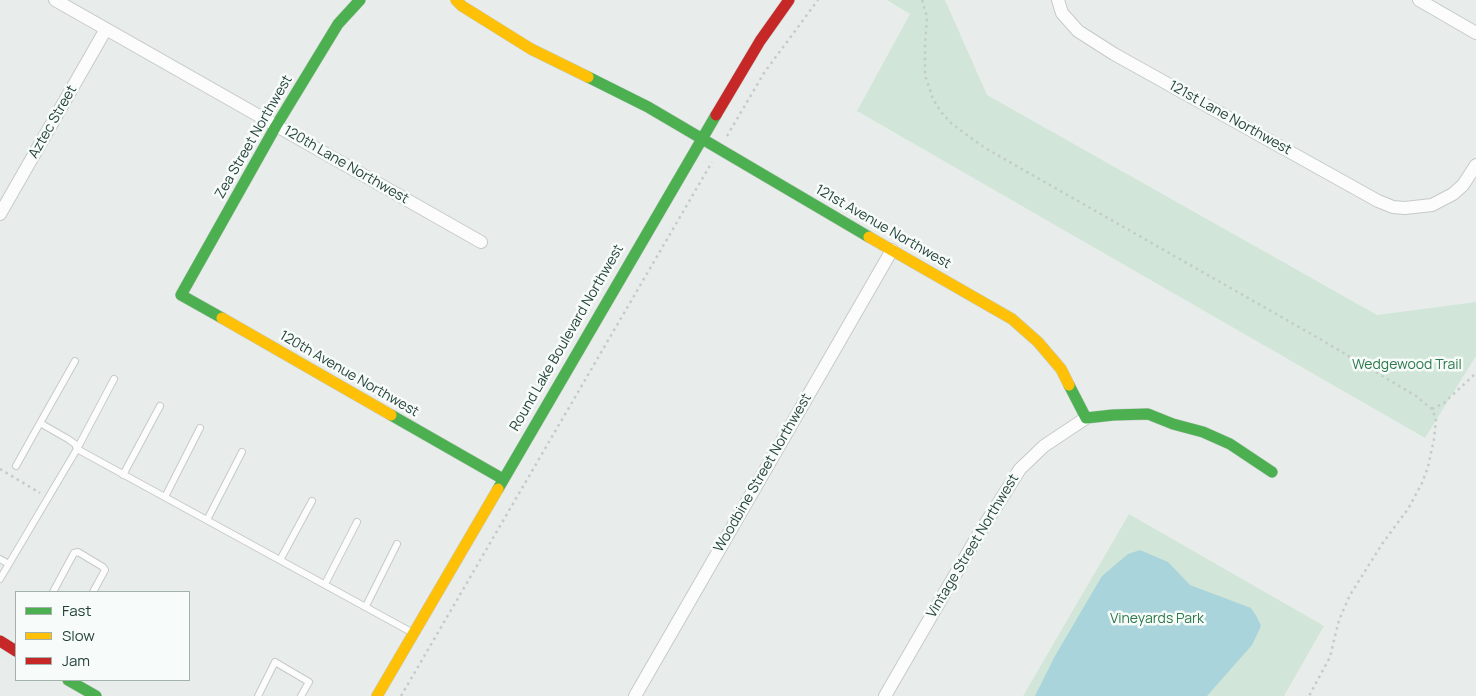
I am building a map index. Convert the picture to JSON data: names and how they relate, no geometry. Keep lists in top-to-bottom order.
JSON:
{
  "streets": {
    "street": [
      "121st Lane Northwest",
      "Aztec Street",
      "Zea Street Northwest",
      "120th Lane Northwest",
      "121st Avenue Northwest",
      "Round Lake Boulevard Northwest",
      "120th Avenue Northwest",
      "Woodbine Street Northwest",
      "Vintage Street Northwest"
    ]
  },
  "crossings": [
    ["Aztec Street", "120th Lane Northwest"],
    ["Zea Street Northwest", "120th Lane Northwest"],
    ["Zea Street Northwest", "120th Avenue Northwest"],
    ["121st Avenue Northwest", "Round Lake Boulevard Northwest"],
    ["121st Avenue Northwest", "Woodbine Street Northwest"],
    ["121st Avenue Northwest", "Vintage Street Northwest"],
    ["Round Lake Boulevard Northwest", "120th Avenue Northwest"]
  ],
  "parks": ["Wedgewood Trail", "Vineyards Park"],
  "legend": ["Fast", "Slow", "Jam"]
}
